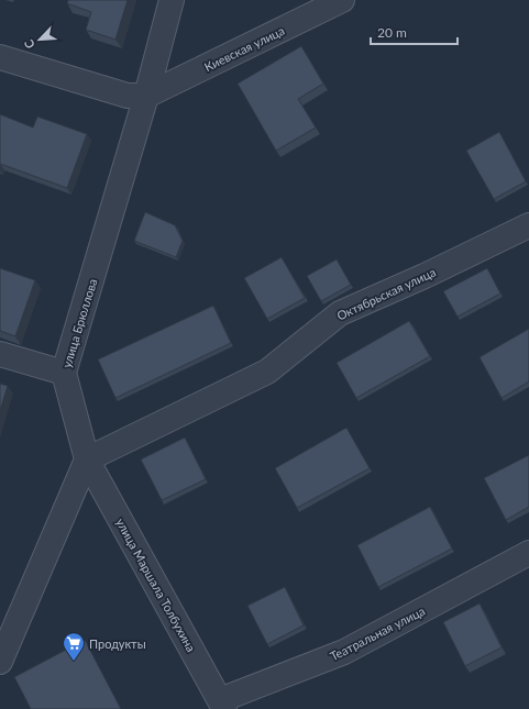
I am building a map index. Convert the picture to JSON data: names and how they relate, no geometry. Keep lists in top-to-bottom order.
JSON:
{
  "streets": {
    "street": [
      "Киевская улица",
      "Октябрьская улица",
      "улица Брюллова",
      "улица Маршала Толбухина",
      "Театральная улица"
    ]
  },
  "crossings": [
    ["Киевская улица", "улица Брюллова"],
    ["Октябрьская улица", "улица Брюллова"],
    ["Октябрьская улица", "улица Маршала Толбухина"],
    ["улица Брюллова", "улица Маршала Толбухина"],
    ["улица Маршала Толбухина", "Театральная улица"]
  ],
  "places": {
    "supermarket": ["Продукты"]
  },
  "scale_bar": "20 m",
  "north": "bottom left"
}
